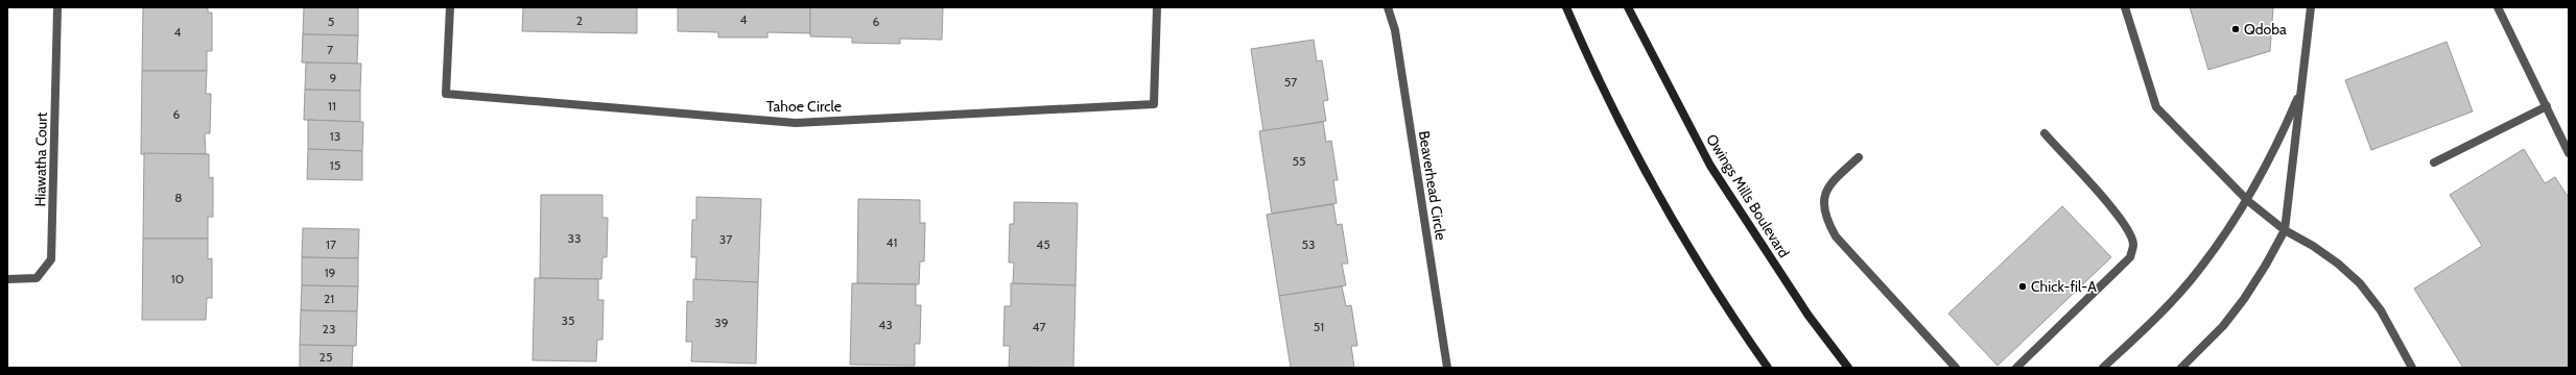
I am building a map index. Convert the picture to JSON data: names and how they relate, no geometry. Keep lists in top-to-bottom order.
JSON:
{
  "streets": {
    "main road": ["Owings Mills Boulevard"],
    "street": ["Tahoe Circle", "Hiawatha Court", "Beaverhead Circle"]
  },
  "places": ["Qdoba", "Chick-fil-A"],
  "house_numbers": [
    "4",
    "2",
    "5",
    "6",
    "4",
    "7",
    "9",
    "57",
    "11",
    "6",
    "13",
    "55",
    "15",
    "8",
    "33",
    "37",
    "41",
    "17",
    "45",
    "53",
    "19",
    "10",
    "21",
    "35",
    "39",
    "43",
    "47",
    "51",
    "23",
    "25"
  ]
}
